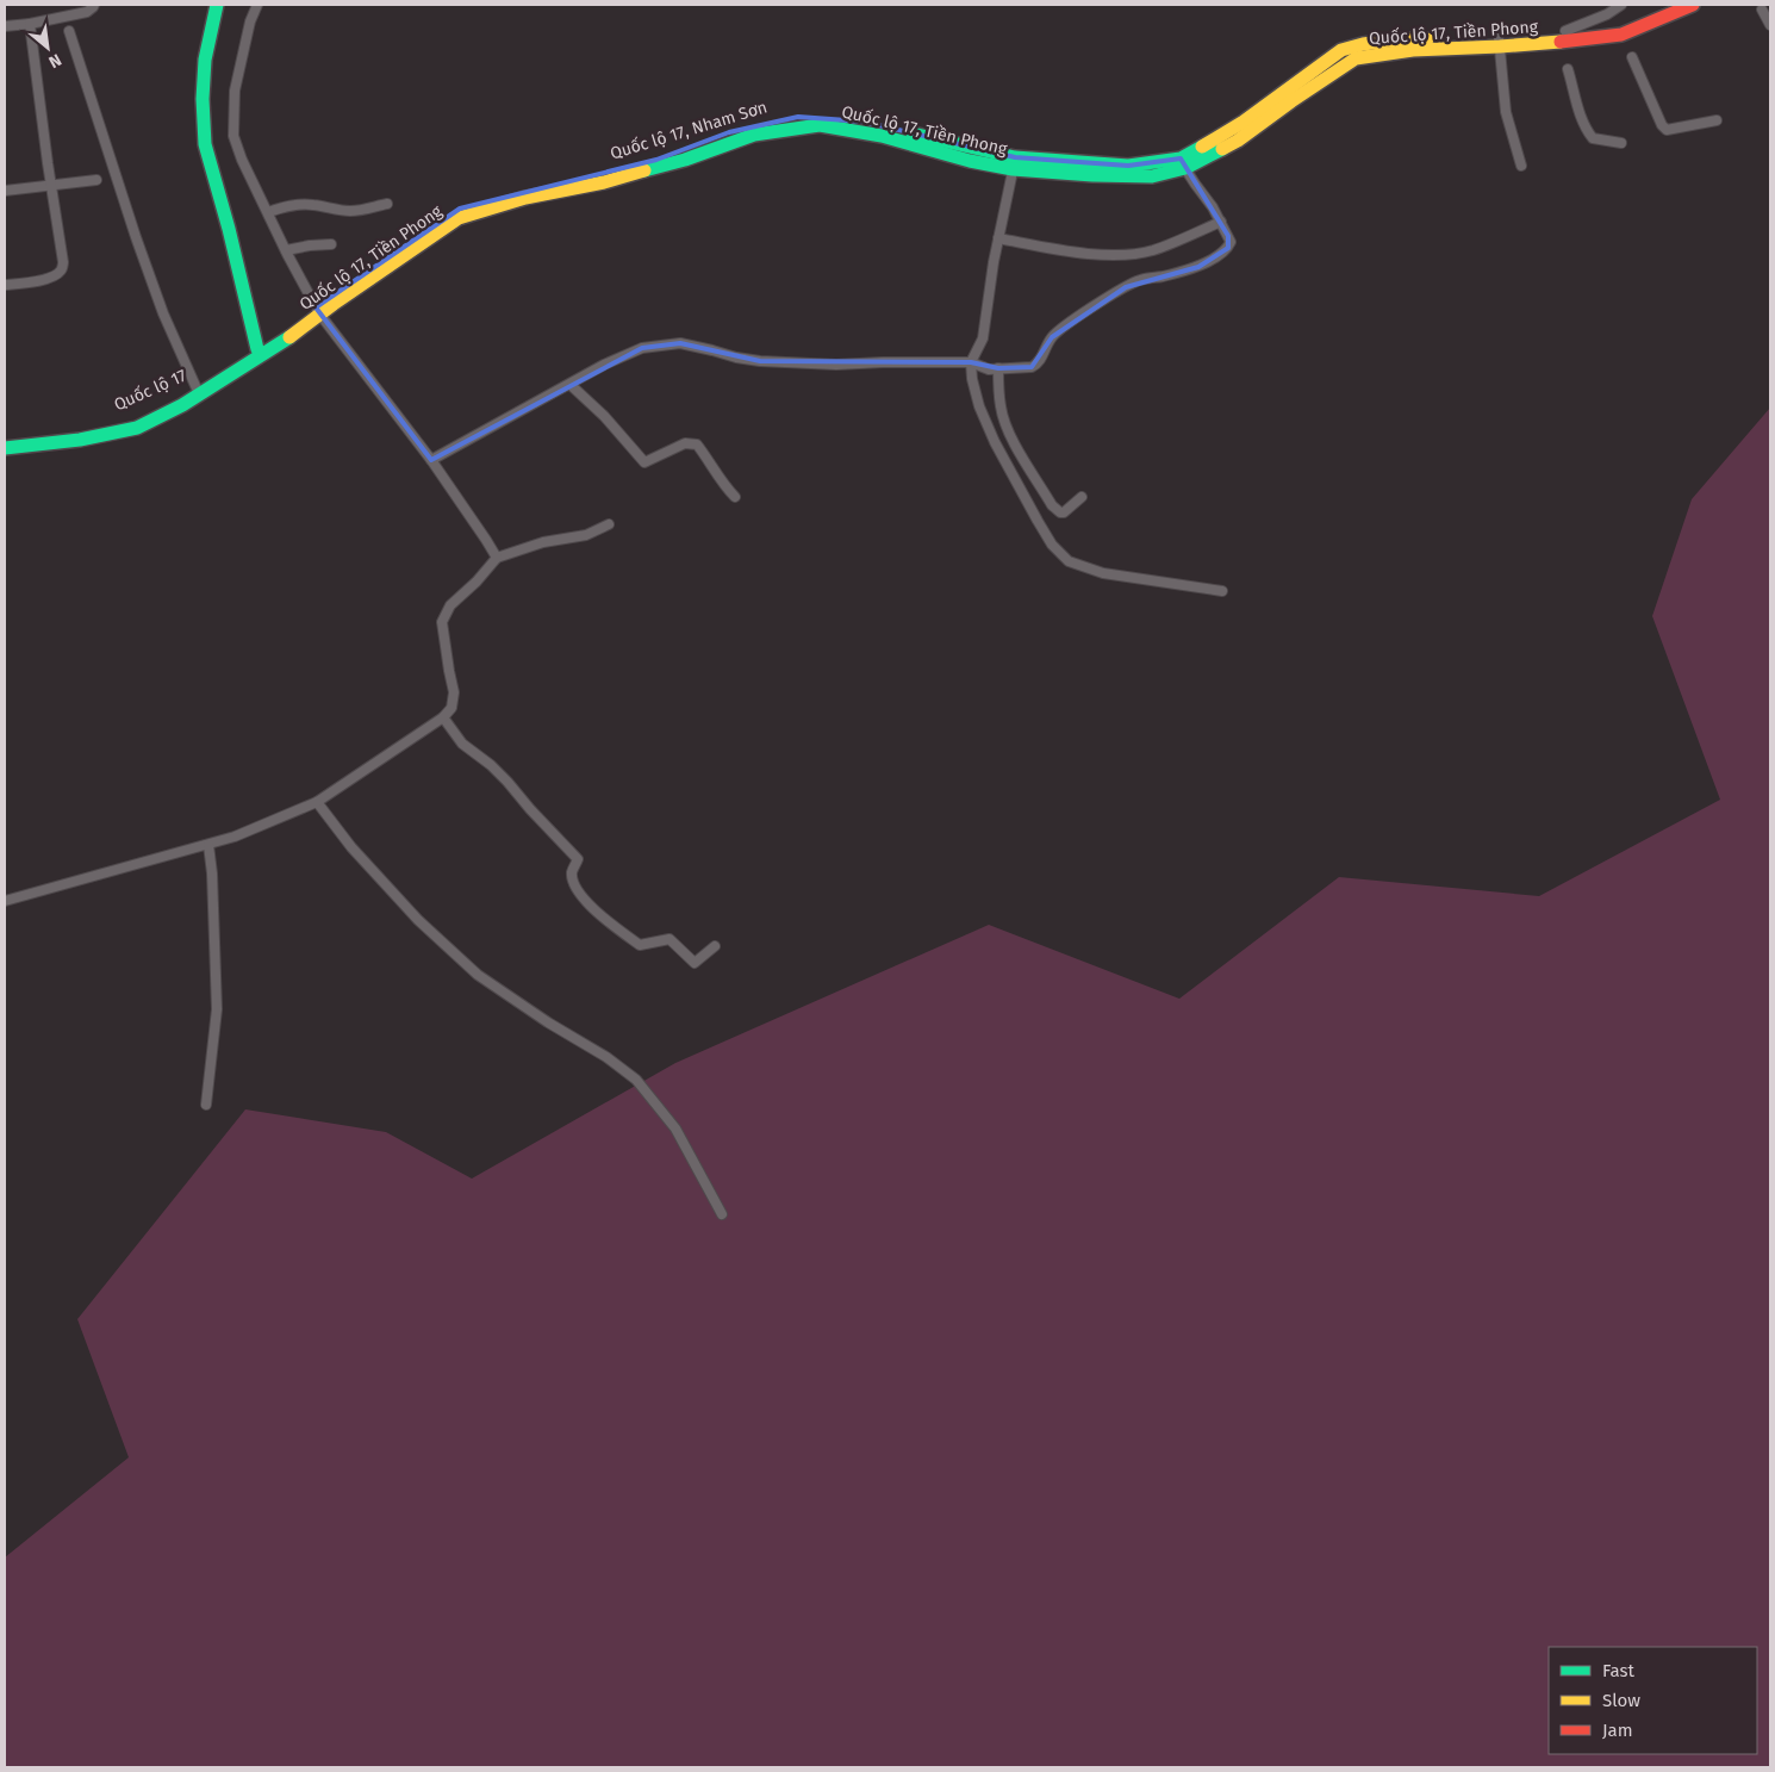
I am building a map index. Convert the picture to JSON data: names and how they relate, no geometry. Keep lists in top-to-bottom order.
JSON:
{
  "streets": {
    "main road": ["Quốc lộ 17, Tiền Phong", "Quốc lộ 17, Nham Sơn", "Quốc lộ 17"]
  },
  "crossings": [
    ["Quốc lộ 17, Tiền Phong", "Quốc lộ 17, Nham Sơn"],
    ["Quốc lộ 17, Nham Sơn", "Quốc lộ 17"]
  ],
  "legend": ["Fast", "Slow", "Jam"],
  "north": "bottom right"
}
